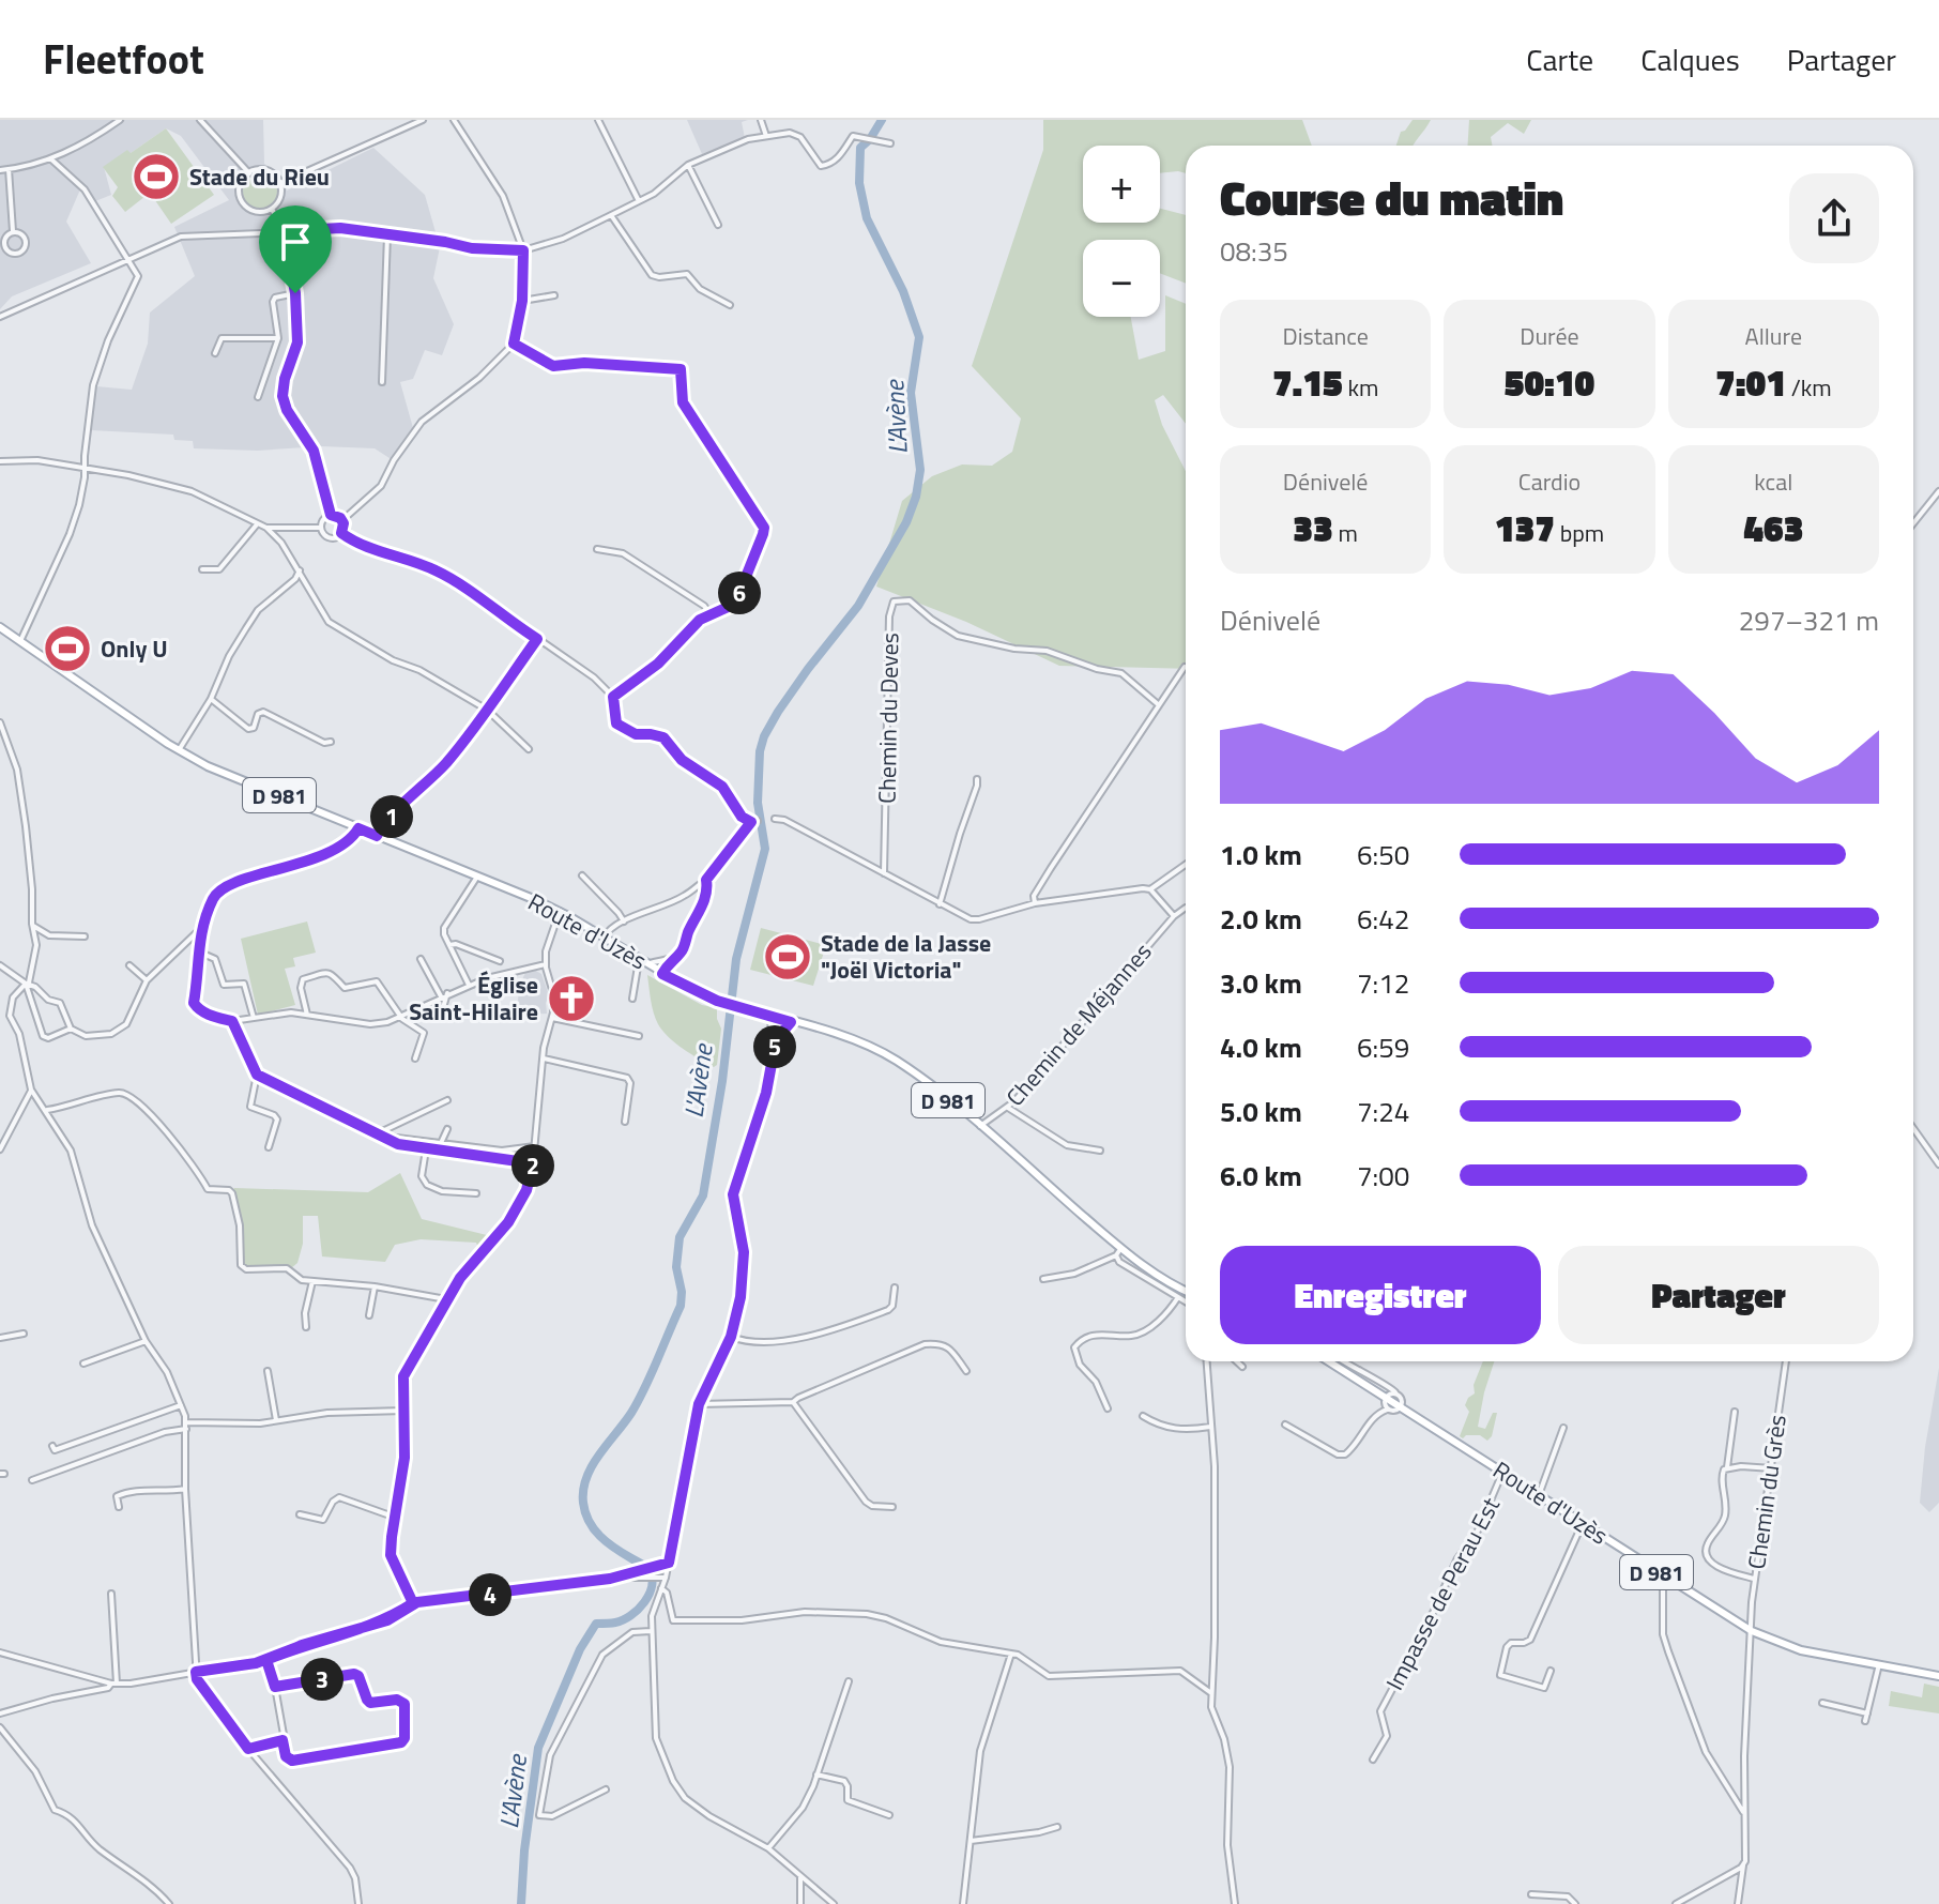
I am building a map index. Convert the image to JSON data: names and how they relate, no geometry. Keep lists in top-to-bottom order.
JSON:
{
  "streets": {
    "main road": ["D 981", "Route d'Uzès"],
    "street": [
      "Chemin du Deves",
      "Chemin de Méjannes",
      "Chemin du Grès",
      "Impasse de Perau Est"
    ]
  },
  "crossings": [
    ["Route d'Uzès", "Chemin de Méjannes"],
    ["Route d'Uzès", "Chemin du Grès"],
    ["Route d'Uzès", "Impasse de Perau Est"]
  ],
  "water": ["L'Avène"],
  "places": {
    "sports": ["Stade du Rieu", "Only U", "Stade de la Jasse \"Joël Victoria\""],
    "church": ["Église Saint-Hilaire"]
  },
  "page": {
    "header": "Fleetfoot",
    "nav": ["Carte", "Calques", "Partager"],
    "map_buttons": ["+", "−"],
    "heading": ["Course du matin", "08:35"],
    "stats": [
      ["Distance", "7.15 km"],
      ["Durée", "50:10"],
      ["Allure", "7:01 /km"],
      ["Dénivelé", "33 m"],
      ["Cardio", "137 bpm"],
      ["kcal", "463"]
    ],
    "pins": [
      "6",
      "1",
      "5",
      "2",
      "4",
      "3"
    ],
    "chart": ["Dénivelé", "297–321 m"],
    "list": [
      {
        "name": "1.0 km",
        "note": "6:50"
      },
      {
        "name": "2.0 km",
        "note": "6:42"
      },
      {
        "name": "3.0 km",
        "note": "7:12"
      },
      {
        "name": "4.0 km",
        "note": "6:59"
      },
      {
        "name": "5.0 km",
        "note": "7:24"
      },
      {
        "name": "6.0 km",
        "note": "7:00"
      }
    ],
    "buttons": ["Enregistrer", "Partager"]
  }
}
